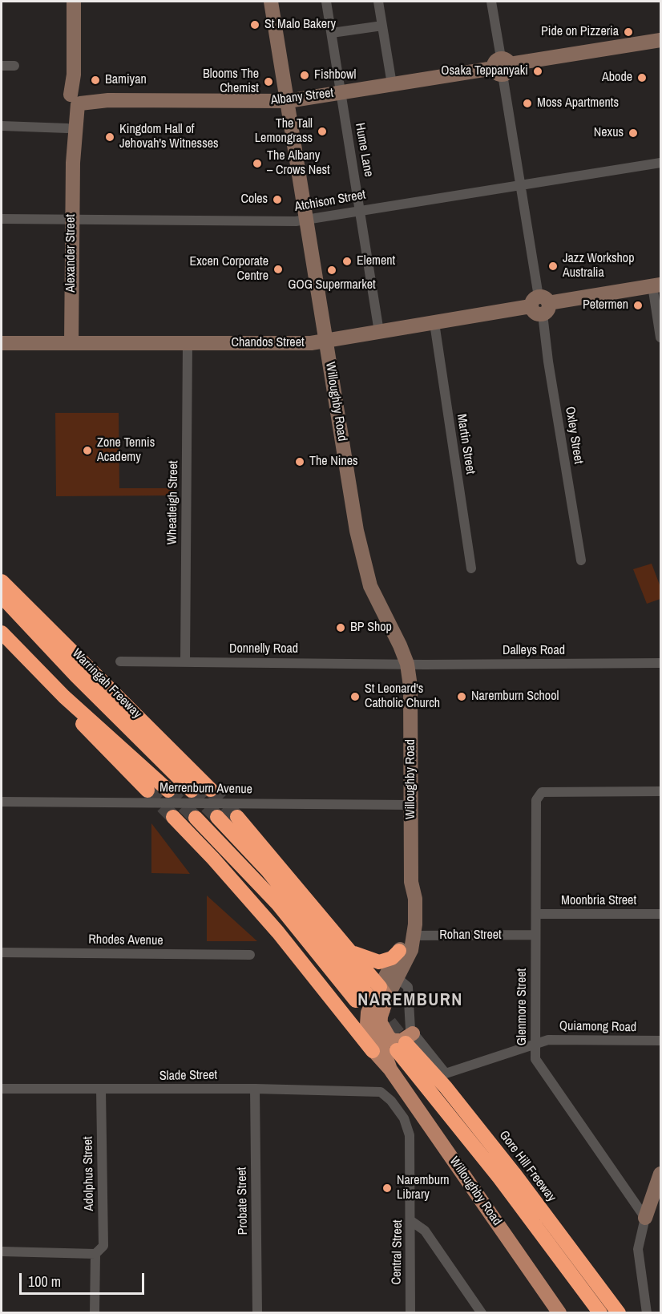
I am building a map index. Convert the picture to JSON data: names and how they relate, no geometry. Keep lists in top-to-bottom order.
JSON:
{
  "streets": {
    "highway": ["Warringah Freeway", "Gore Hill Freeway"],
    "main road": [
      "Albany Street",
      "Alexander Street",
      "Chandos Street",
      "Willoughby Road"
    ],
    "street": [
      "Hume Lane",
      "Atchison Street",
      "Oxley Street",
      "Martin Street",
      "Wheatleigh Street",
      "Donnelly Road",
      "Dalleys Road",
      "Merrenburn Avenue",
      "Moonbria Street",
      "Rohan Street",
      "Rhodes Avenue",
      "Glenmore Street",
      "Quiamong Road",
      "Slade Street",
      "Adolphus Street",
      "Probate Street",
      "Central Street"
    ]
  },
  "crossings": [
    ["Albany Street", "Hume Lane"],
    ["Albany Street", "Alexander Street"],
    ["Albany Street", "Willoughby Road"],
    ["Albany Street", "Oxley Street"],
    ["Hume Lane", "Atchison Street"],
    ["Hume Lane", "Chandos Street"],
    ["Atchison Street", "Alexander Street"],
    ["Atchison Street", "Willoughby Road"],
    ["Atchison Street", "Oxley Street"],
    ["Alexander Street", "Chandos Street"],
    ["Chandos Street", "Willoughby Road"],
    ["Chandos Street", "Oxley Street"],
    ["Chandos Street", "Martin Street"],
    ["Chandos Street", "Wheatleigh Street"],
    ["Willoughby Road", "Donnelly Road"],
    ["Willoughby Road", "Dalleys Road"],
    ["Willoughby Road", "Merrenburn Avenue"],
    ["Willoughby Road", "Rohan Street"],
    ["Wheatleigh Street", "Donnelly Road"],
    ["Donnelly Road", "Dalleys Road"],
    ["Moonbria Street", "Glenmore Street"],
    ["Rohan Street", "Glenmore Street"],
    ["Glenmore Street", "Quiamong Road"],
    ["Quiamong Road", "Gore Hill Freeway"],
    ["Slade Street", "Adolphus Street"],
    ["Slade Street", "Probate Street"],
    ["Slade Street", "Central Street"]
  ],
  "districts": ["NAREMBURN"],
  "places": [
    "St Malo Bakery",
    "Pide on Pizzeria",
    "Osaka Teppanyaki",
    "Fishbowl",
    "Abode",
    "Bamiyan",
    "Blooms The Chemist",
    "Moss Apartments",
    "The Tall Lemongrass",
    "Nexus",
    "Kingdom Hall of Jehovah's Witnesses",
    "The Albany – Crows Nest",
    "Coles",
    "Element",
    "Jazz Workshop Australia",
    "Excen Corporate Centre",
    "GOG Supermarket",
    "Petermen",
    "Zone Tennis Academy",
    "The Nines",
    "BP Shop",
    "St Leonard's Catholic Church",
    "Naremburn School",
    "Naremburn Library"
  ],
  "scale_bar": "100 m"
}
